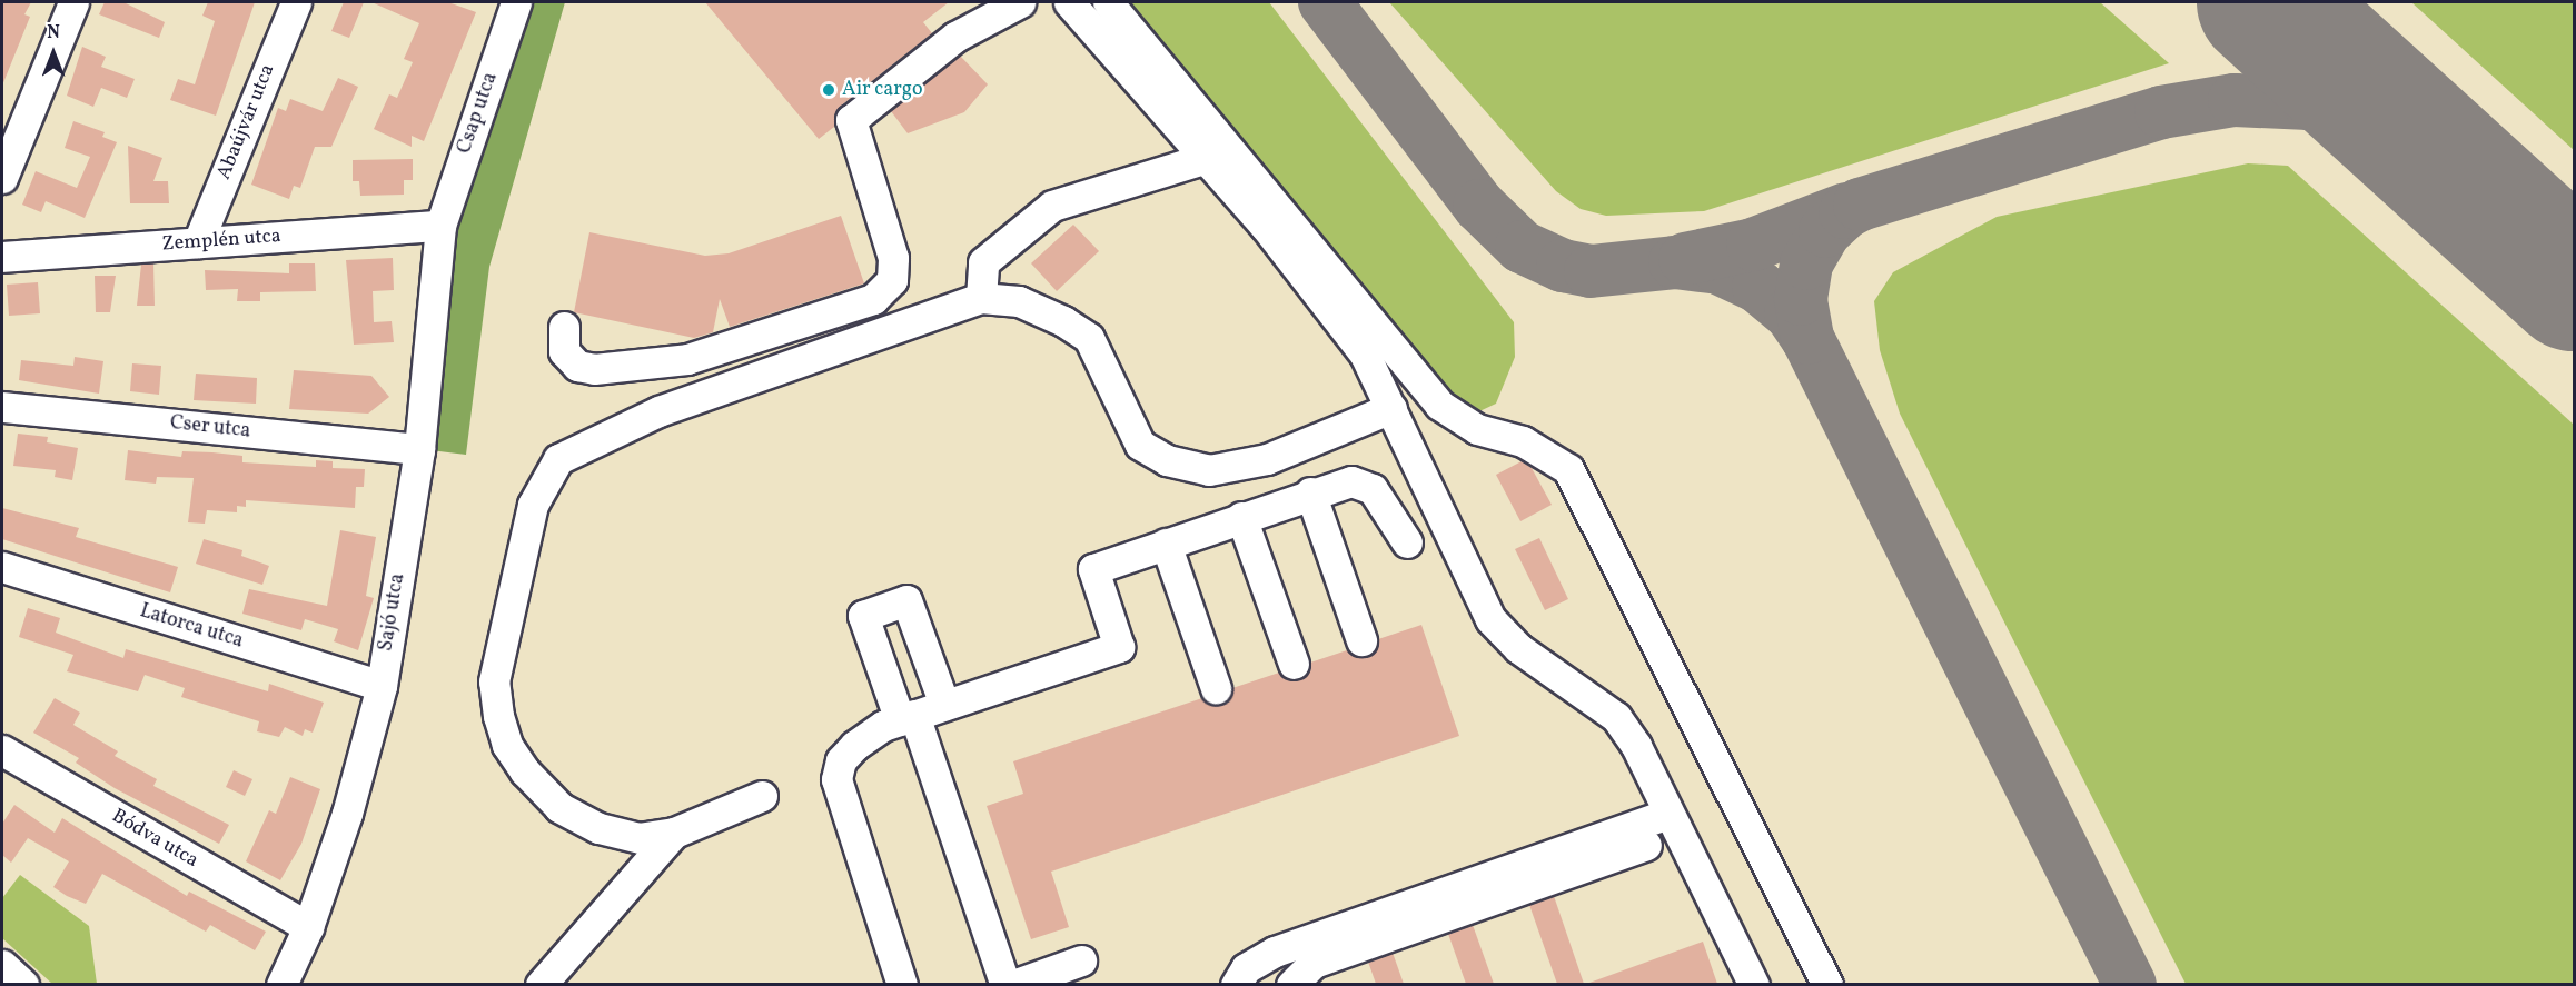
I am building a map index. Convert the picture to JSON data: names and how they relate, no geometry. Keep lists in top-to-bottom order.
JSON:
{
  "streets": {
    "street": [
      "Csap utca",
      "Abaújvár utca",
      "Zemplén utca",
      "Cser utca",
      "Sajó utca",
      "Latorca utca",
      "Bódva utca"
    ]
  },
  "crossings": [
    ["Csap utca", "Zemplén utca"],
    ["Csap utca", "Sajó utca"],
    ["Abaújvár utca", "Zemplén utca"],
    ["Zemplén utca", "Sajó utca"],
    ["Cser utca", "Sajó utca"],
    ["Sajó utca", "Latorca utca"],
    ["Sajó utca", "Bódva utca"]
  ],
  "places": ["Air cargo"],
  "north": "top"
}
